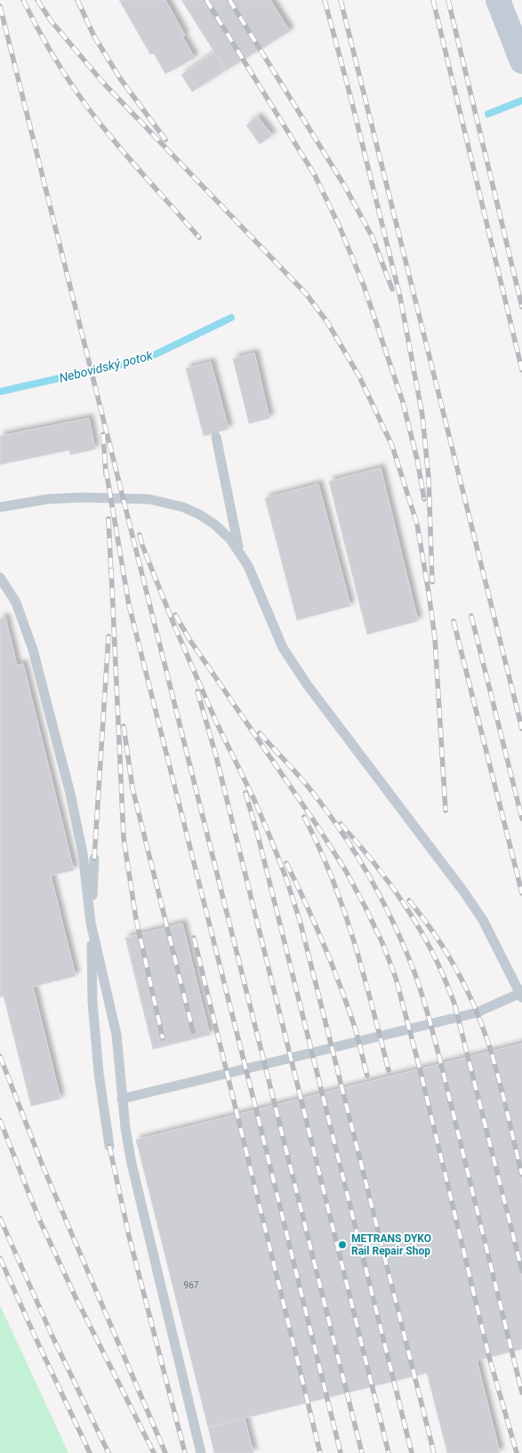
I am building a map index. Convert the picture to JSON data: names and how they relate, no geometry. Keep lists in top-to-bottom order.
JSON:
{
  "water": ["Nebovidský potok"],
  "places": ["METRANS DYKO Rail Repair Shop"],
  "house_numbers": ["967"]
}
